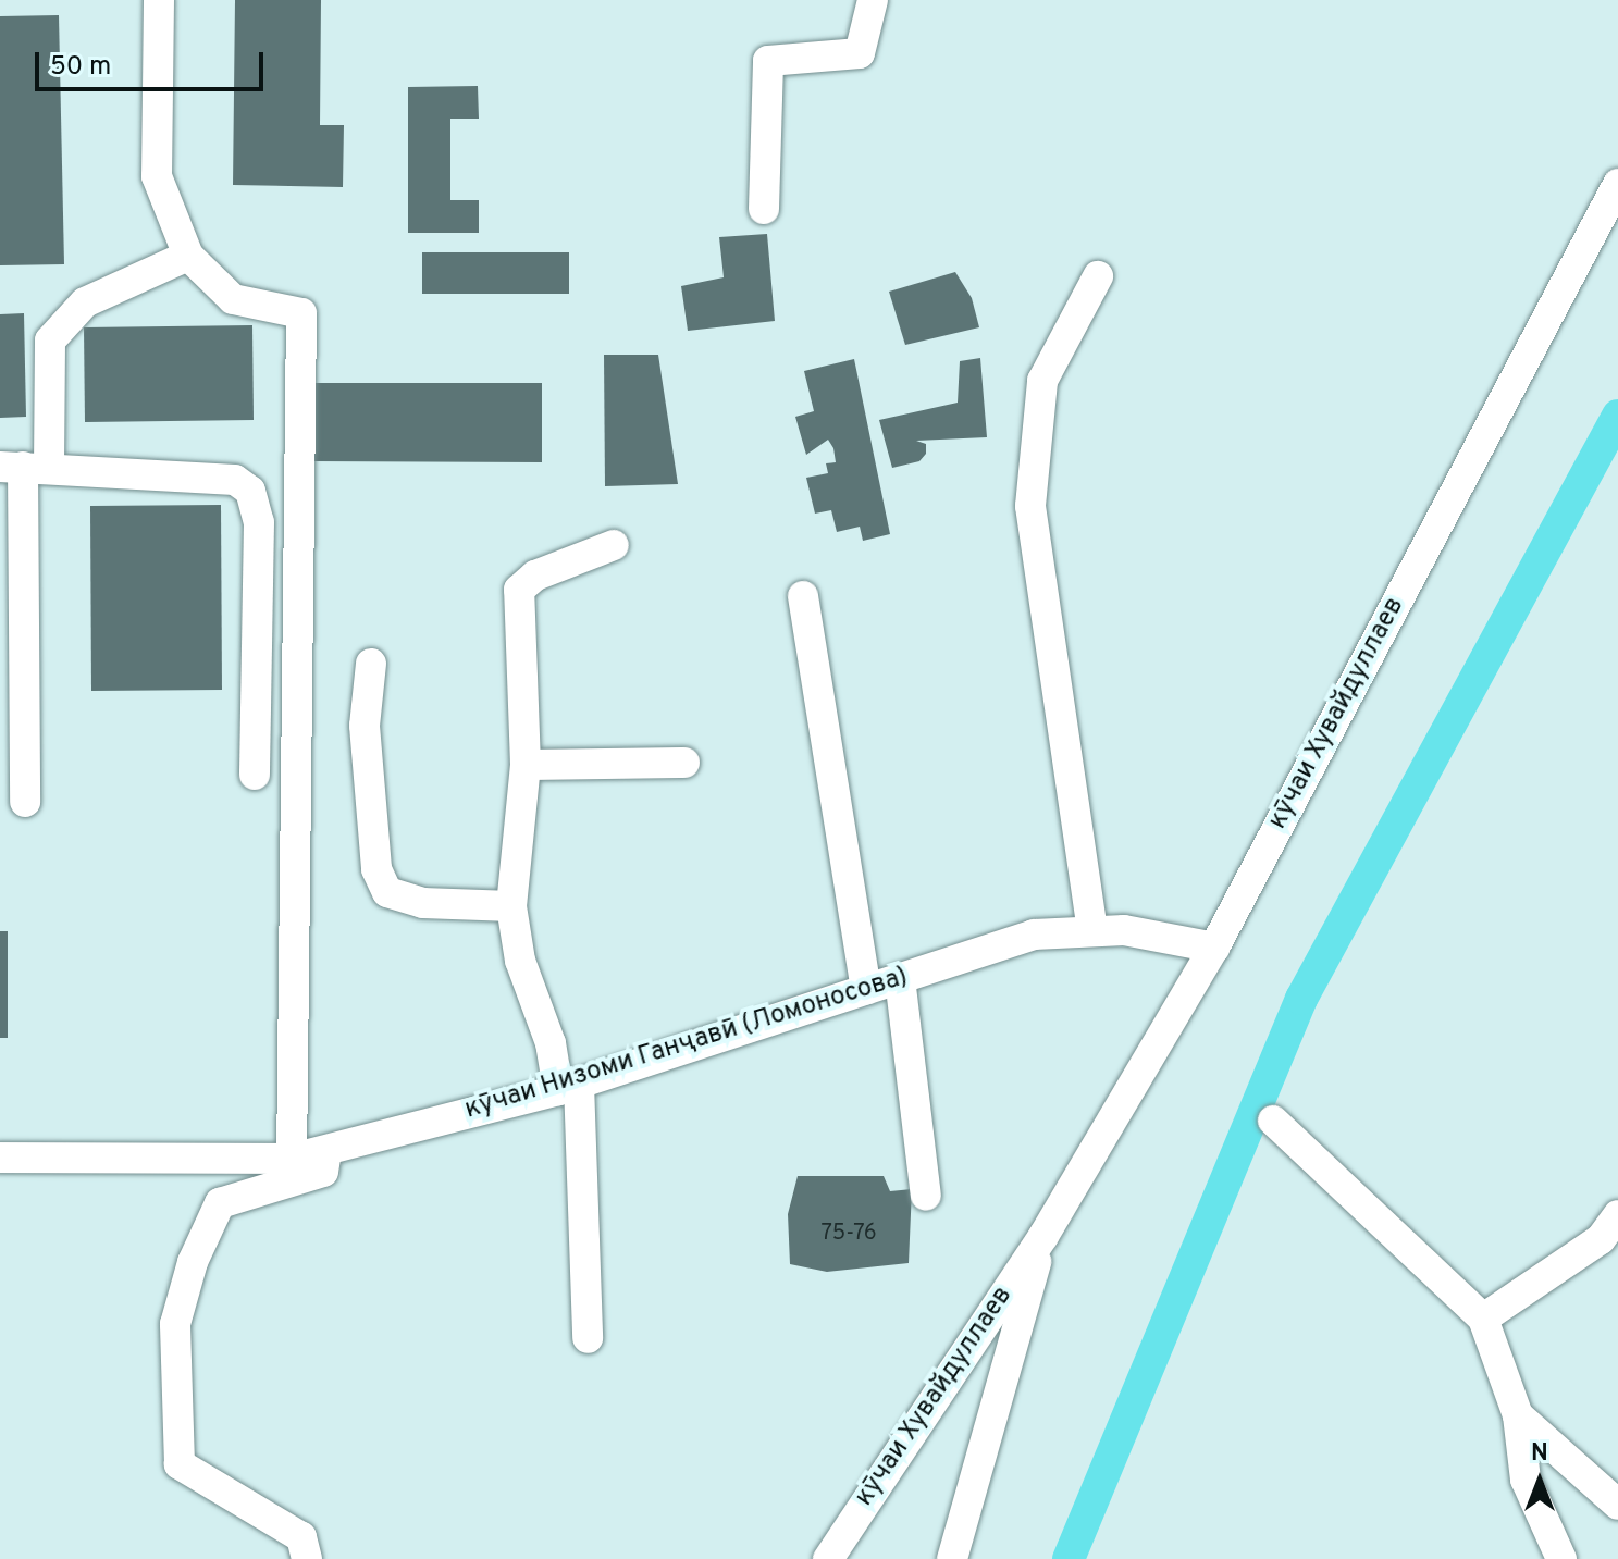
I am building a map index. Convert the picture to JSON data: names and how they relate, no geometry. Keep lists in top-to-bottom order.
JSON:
{
  "streets": {
    "street": ["кӯчаи Хувайдуллаев", "кӯчаи Низоми Ганҷавӣ (Ломоносова)"]
  },
  "crossings": [
    ["кӯчаи Хувайдуллаев", "кӯчаи Низоми Ганҷавӣ (Ломоносова)"]
  ],
  "house_numbers": ["75-76"],
  "scale_bar": "50 m",
  "north": "top"
}
